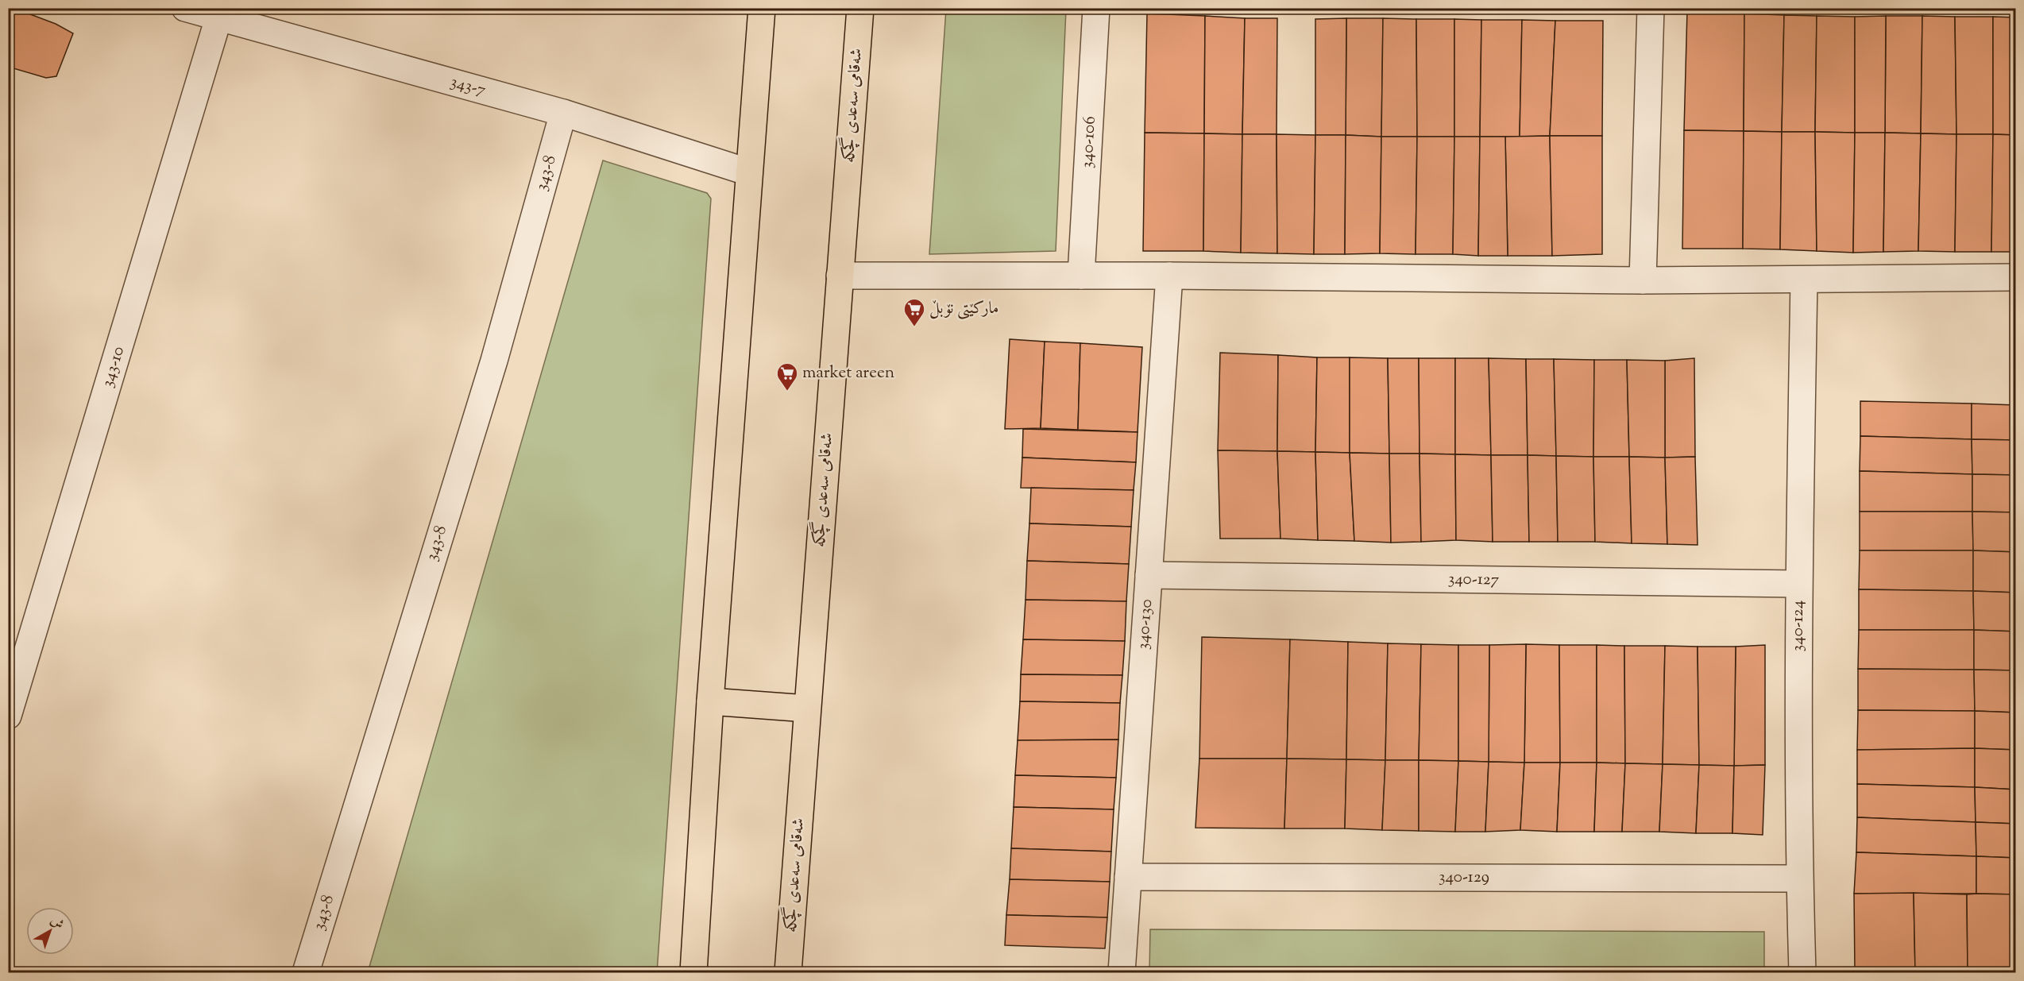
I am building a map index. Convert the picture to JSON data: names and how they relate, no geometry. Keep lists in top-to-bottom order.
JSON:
{
  "streets": {
    "main road": ["شەقامی سەعدی گچکە"],
    "street": [
      "343-7",
      "340-106",
      "343-8",
      "343-10",
      "340-127",
      "340-130",
      "340-124",
      "340-129"
    ]
  },
  "crossings": [
    ["343-7", "343-8"],
    ["343-7", "343-10"],
    ["340-127", "340-130"],
    ["340-127", "340-124"],
    ["340-130", "340-129"],
    ["340-124", "340-129"]
  ],
  "places": {
    "supermarket": ["مارکێتی نۆبڵ", "market areen"]
  },
  "north": "top right"
}
